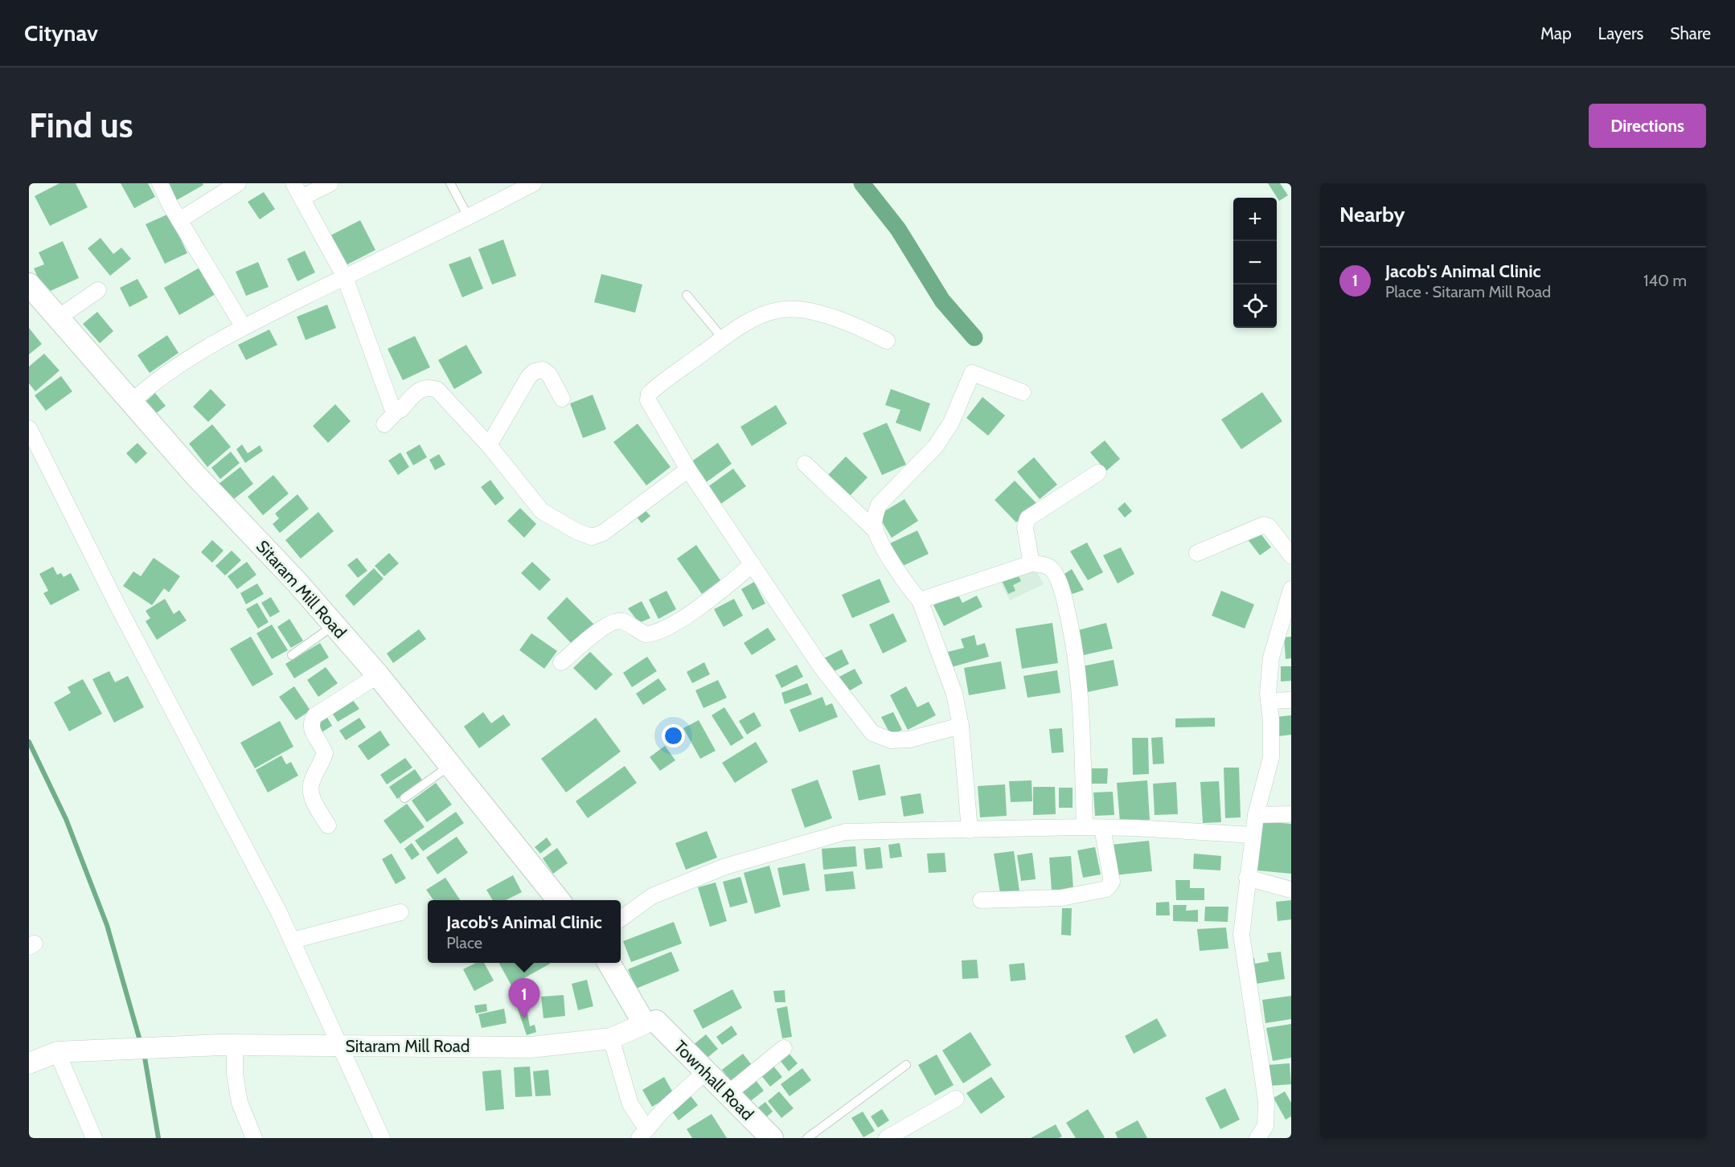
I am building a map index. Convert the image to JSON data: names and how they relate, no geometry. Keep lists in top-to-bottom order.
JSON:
{
  "streets": {
    "main road": ["Sitaram Mill Road", "Townhall Road"]
  },
  "crossings": [
    ["Sitaram Mill Road", "Townhall Road"]
  ],
  "page": {
    "header": "Citynav",
    "nav": ["Map", "Layers", "Share"],
    "buttons": "Directions",
    "title": "Find us",
    "heading": "Nearby",
    "map_buttons": ["+", "−"],
    "list": [
      {
        "mark": "1",
        "name": "Jacob's Animal Clinic",
        "note": "Place · Sitaram Mill Road",
        "value": "140 m"
      }
    ],
    "popup": ["Jacob's Animal Clinic", "Place"],
    "pins": "1"
  }
}
